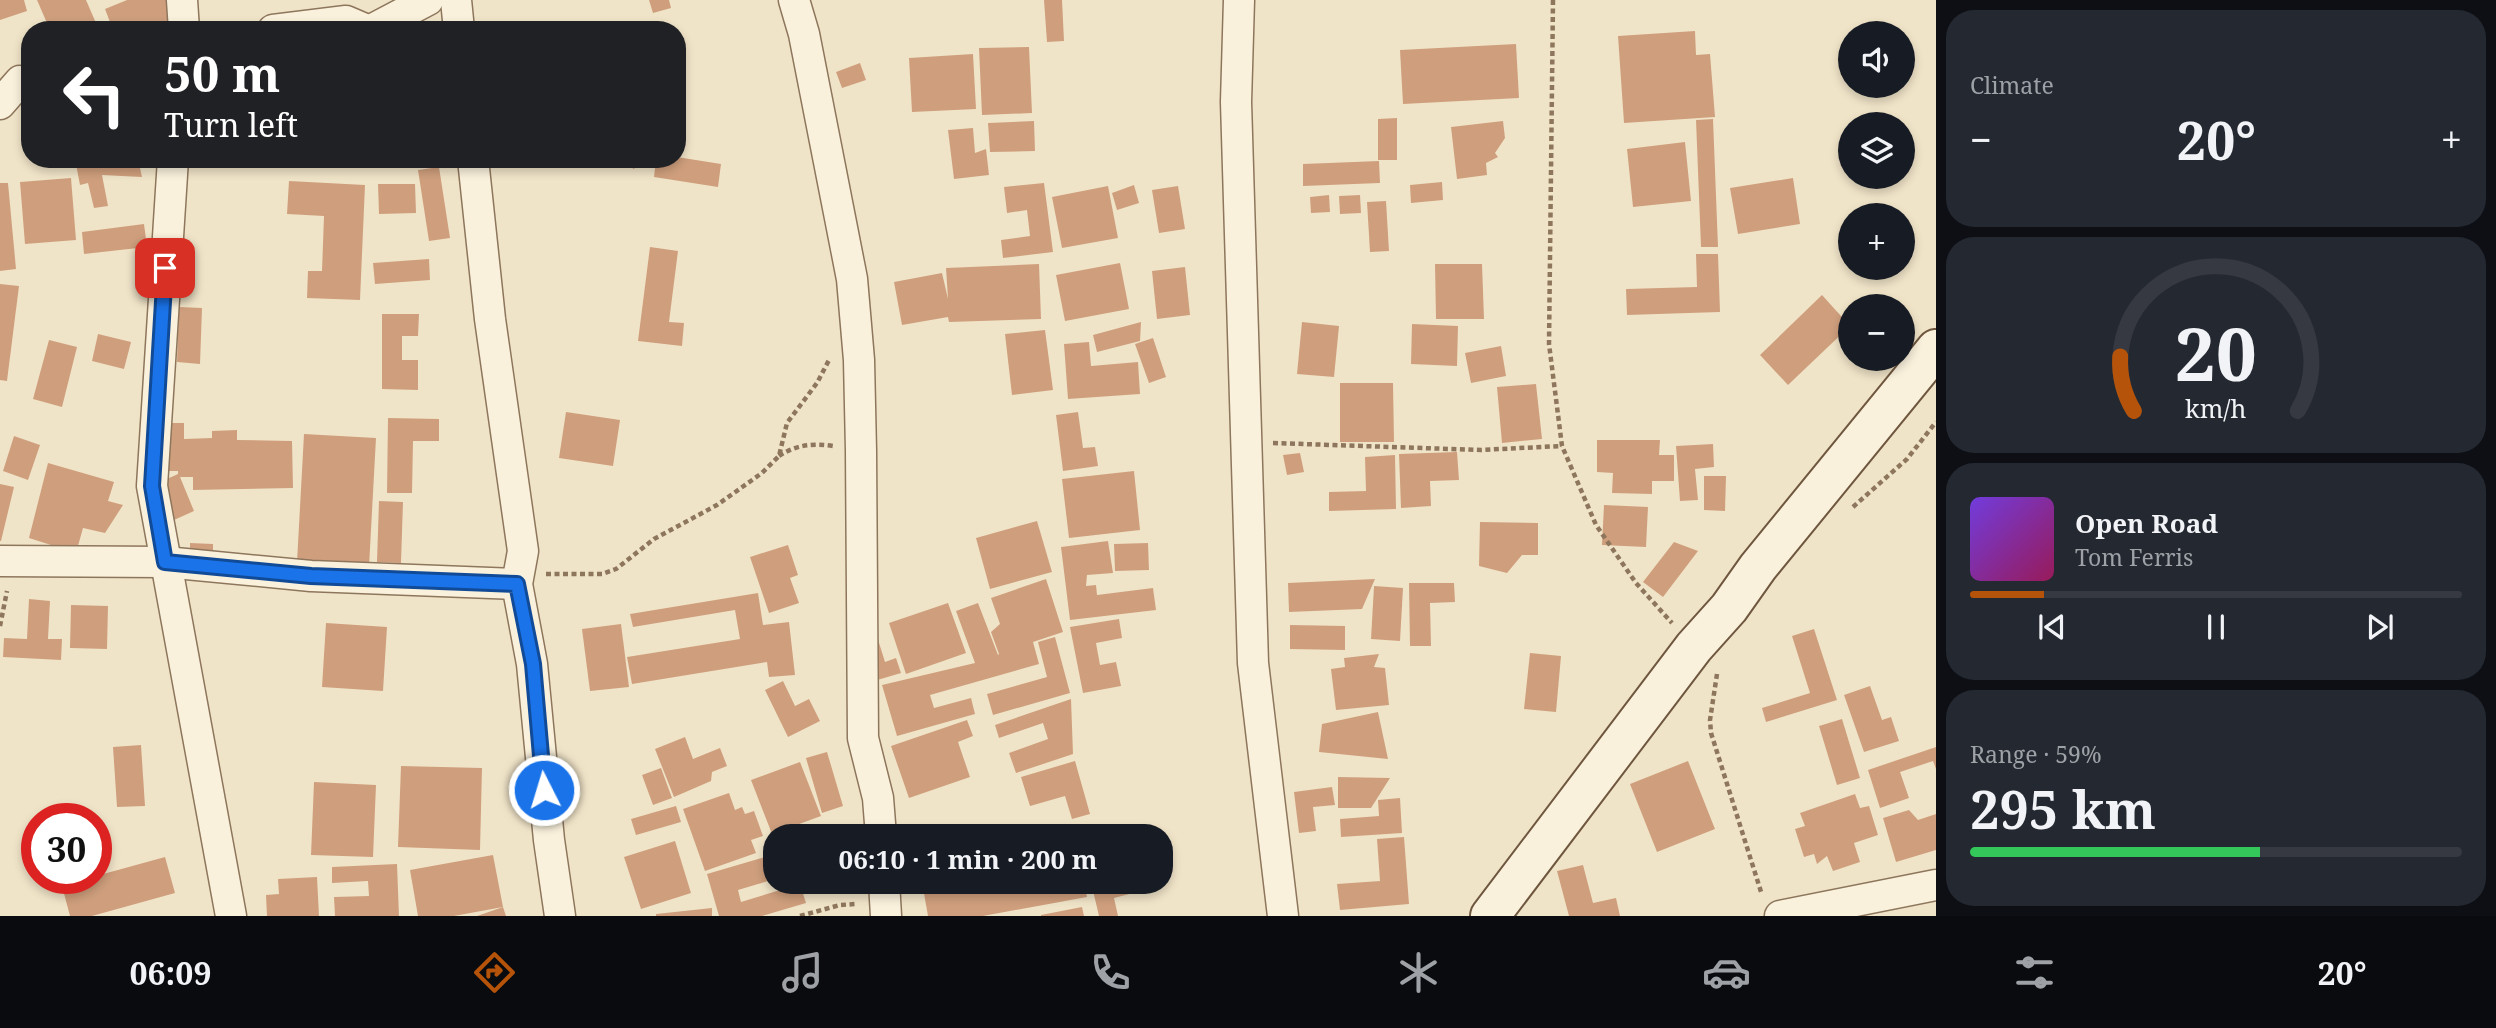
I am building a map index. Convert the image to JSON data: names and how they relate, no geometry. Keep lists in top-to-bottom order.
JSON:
{
  "page": {
    "tile": [
      "Climate",
      ["Range · 59%", "295 km"]
    ],
    "map_buttons": ["+", "−"],
    "turn": ["50 m", "Turn left"],
    "heat": ["−", "20°", "+"],
    "song": ["Open Road", "Tom Ferris"],
    "limit": "30",
    "trip": "06:10 · 1 min · 200 m",
    "tabs": ["06:09", "20°"],
    "gauge": ["20", "km/h"]
  }
}
